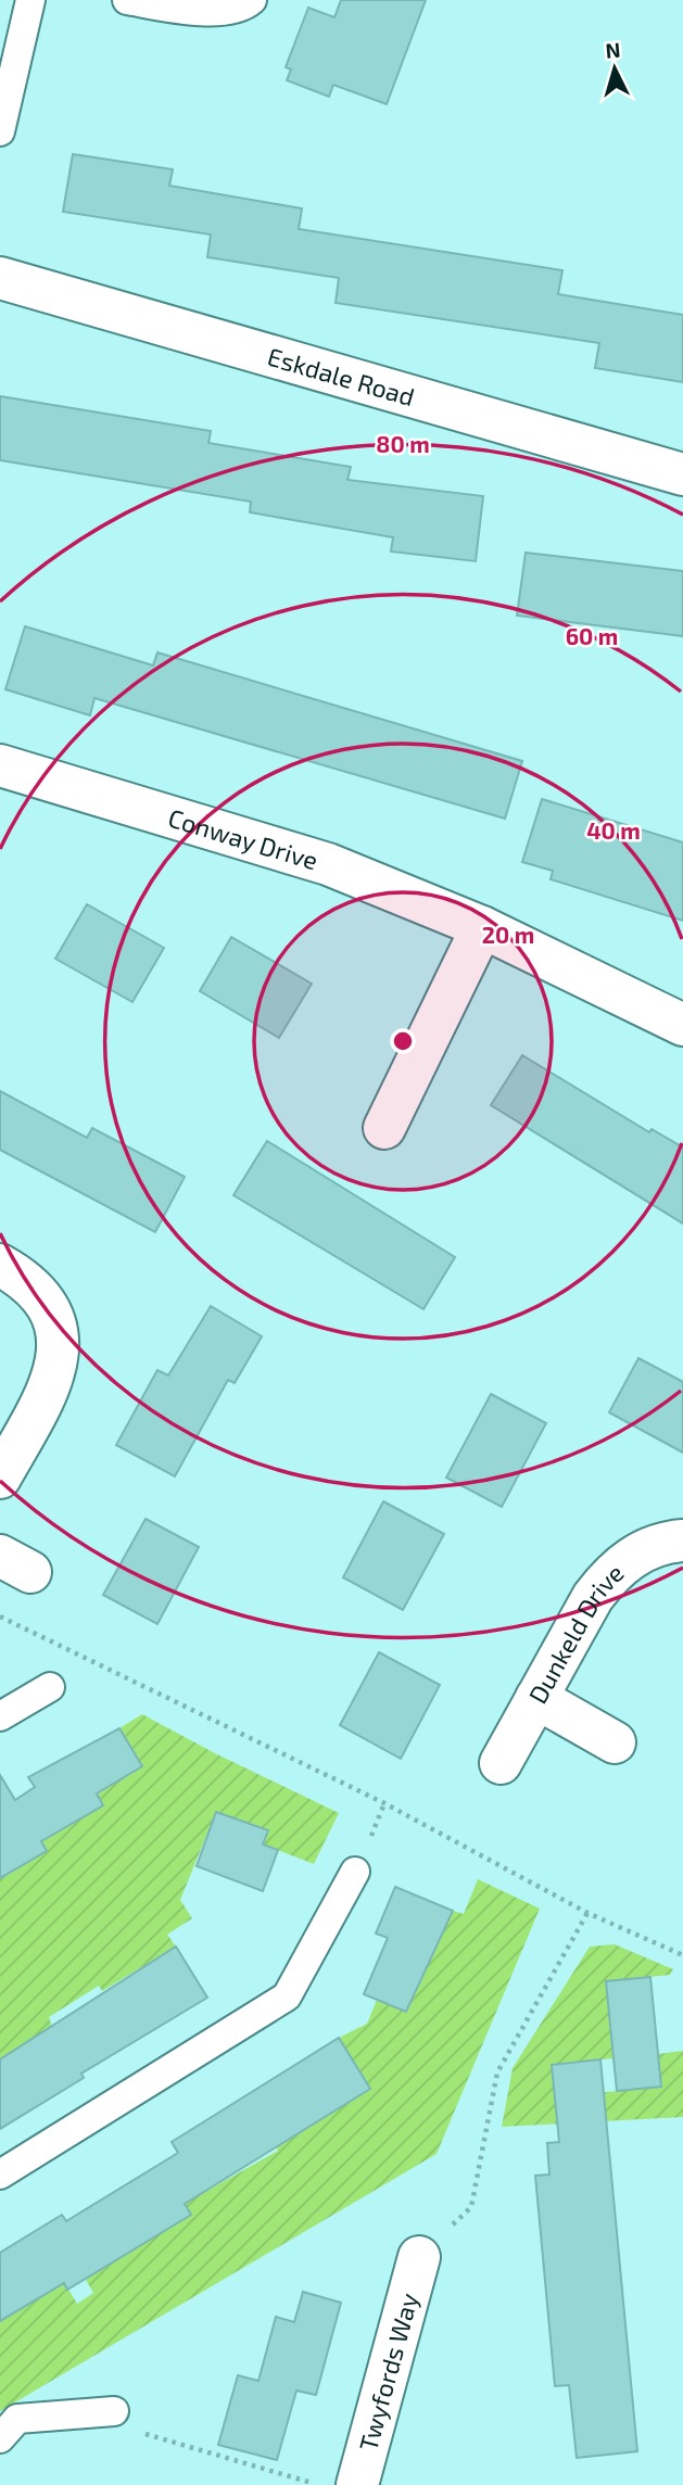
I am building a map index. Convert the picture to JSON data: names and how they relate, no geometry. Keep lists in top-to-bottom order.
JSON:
{
  "streets": {
    "street": [
      "Eskdale Road",
      "Conway Drive",
      "Dunkeld Drive",
      "Twyfords Way"
    ]
  },
  "north": "top",
  "rings": [
    "80 m",
    "60 m",
    "40 m",
    "20 m"
  ]
}
